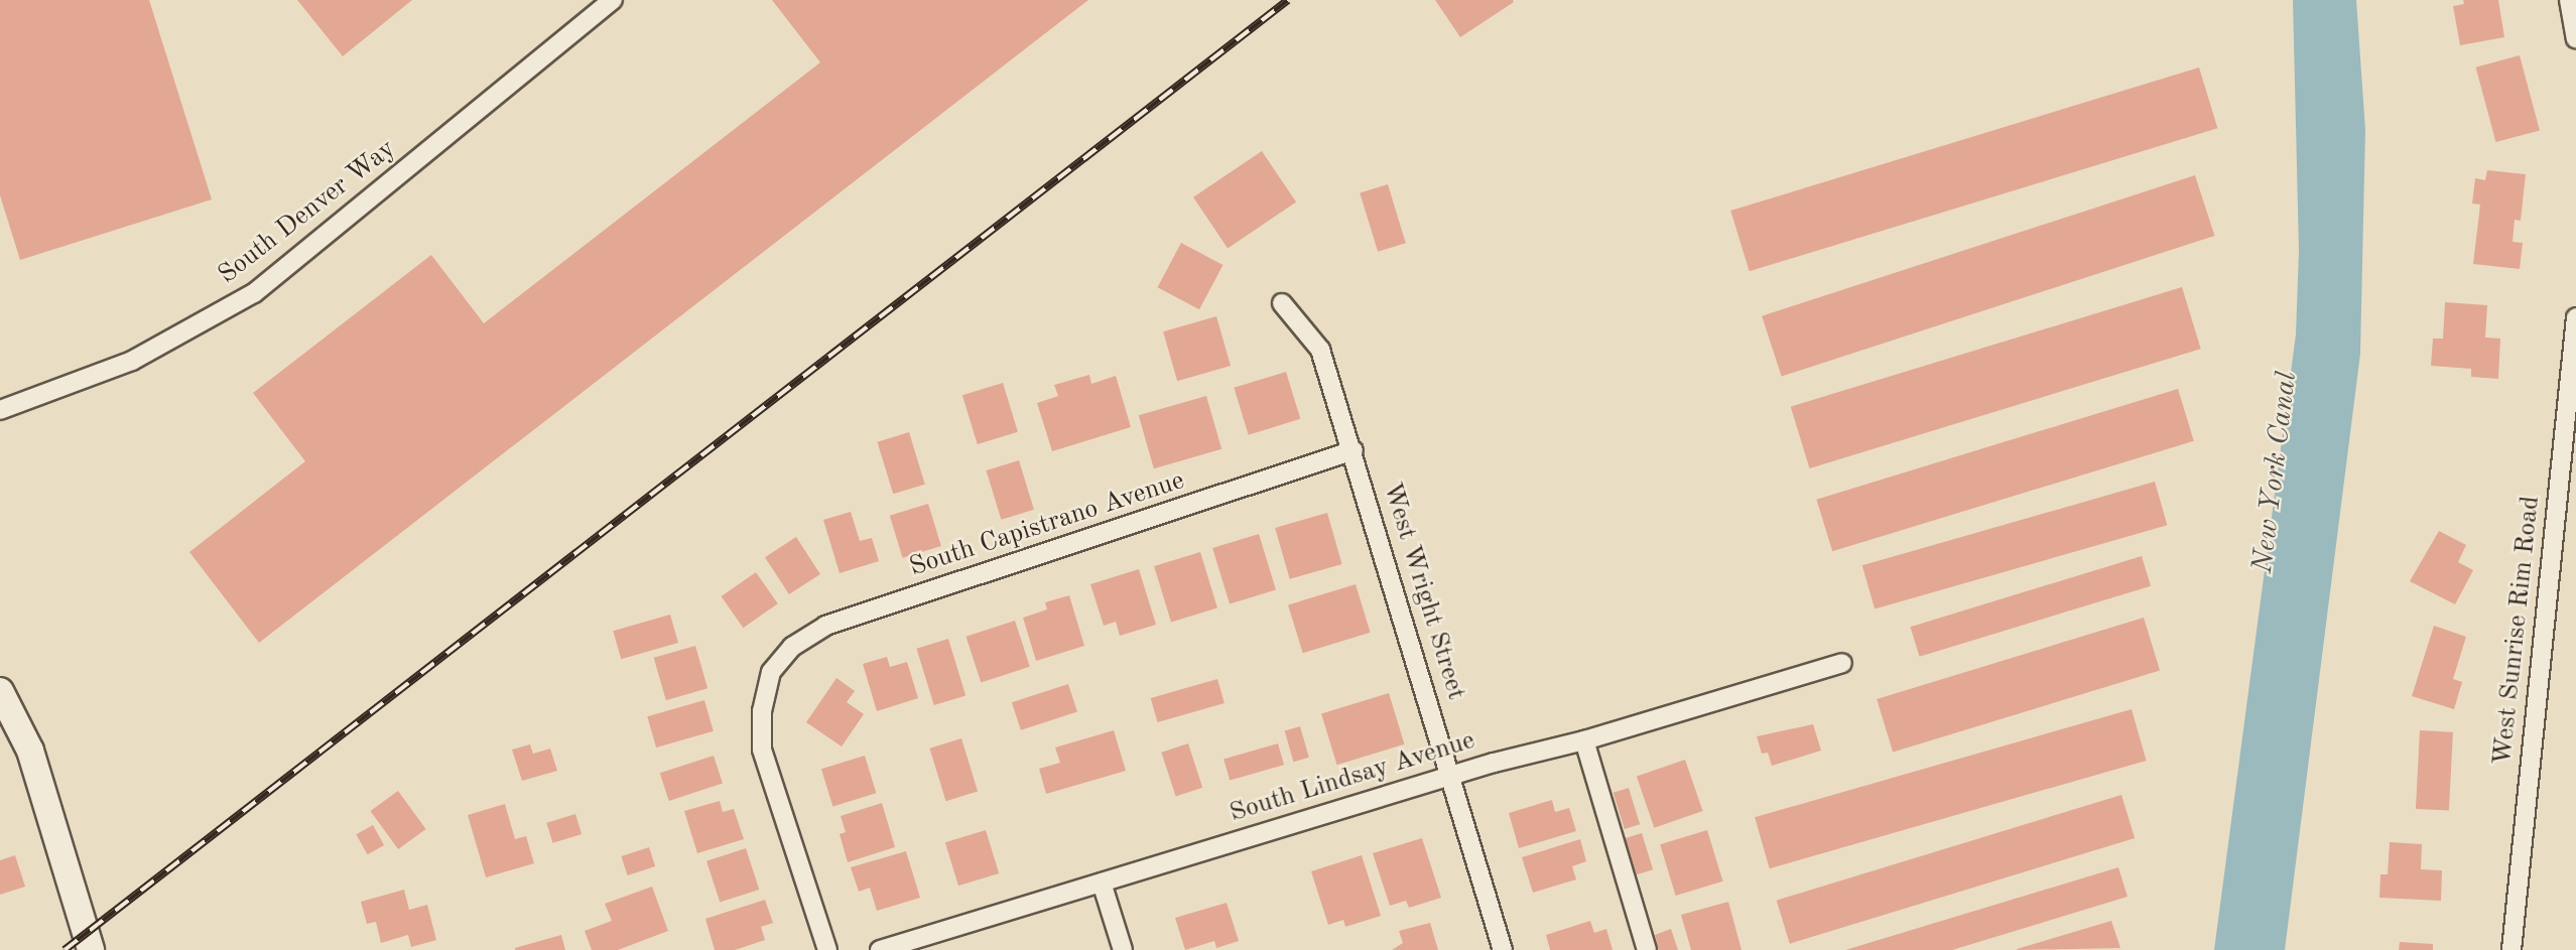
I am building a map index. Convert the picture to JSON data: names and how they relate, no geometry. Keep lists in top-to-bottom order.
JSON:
{
  "streets": {
    "street": [
      "South Denver Way",
      "South Capistrano Avenue",
      "West Wright Street",
      "West Sunrise Rim Road",
      "South Lindsay Avenue"
    ]
  },
  "crossings": [
    ["South Capistrano Avenue", "West Wright Street"],
    ["West Wright Street", "South Lindsay Avenue"]
  ],
  "water": ["New York Canal"]
}
